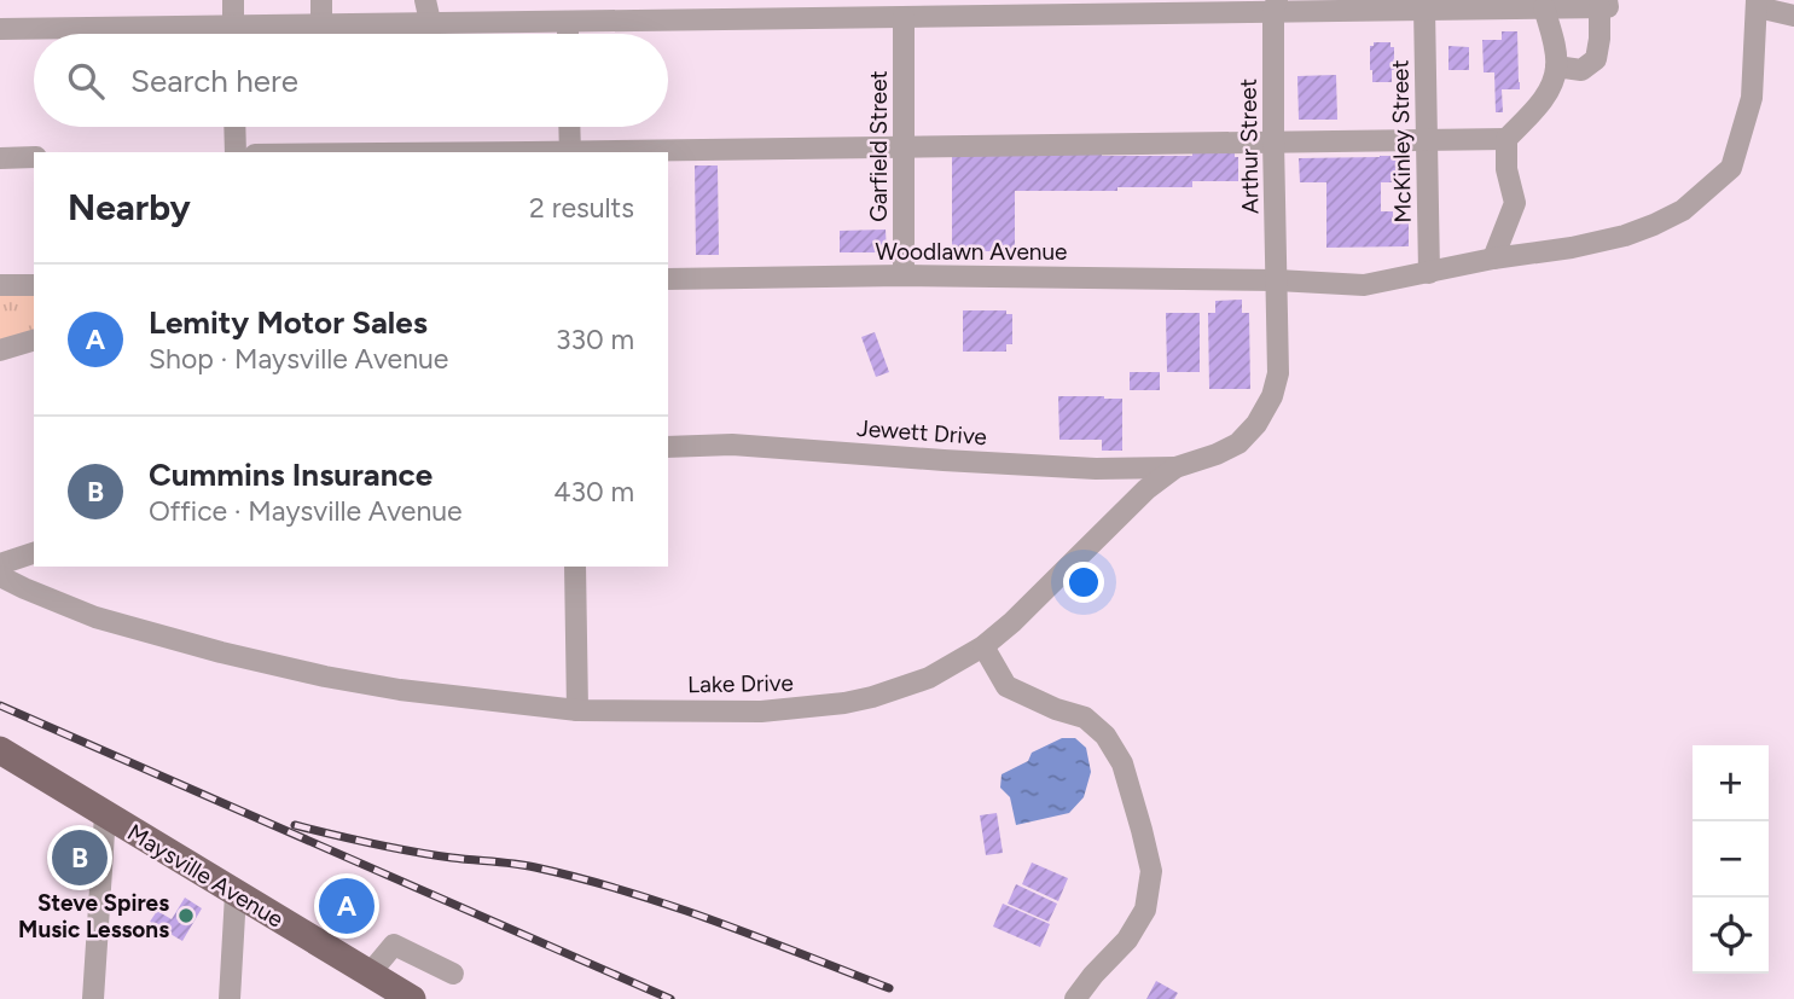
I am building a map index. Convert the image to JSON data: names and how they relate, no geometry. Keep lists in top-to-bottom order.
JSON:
{
  "streets": {
    "main road": ["Maysville Avenue"],
    "street": [
      "McKinley Street",
      "Garfield Street",
      "Arthur Street",
      "Woodlawn Avenue",
      "Jewett Drive",
      "Lake Drive"
    ]
  },
  "crossings": [
    ["McKinley Street", "Woodlawn Avenue"],
    ["Garfield Street", "Woodlawn Avenue"],
    ["Arthur Street", "Woodlawn Avenue"],
    ["Arthur Street", "Lake Drive"],
    ["Woodlawn Avenue", "Lake Drive"],
    ["Jewett Drive", "Lake Drive"]
  ],
  "places": ["Steve Spires Music Lessons"],
  "page": {
    "search": "Search here",
    "heading": ["Nearby", "2 results"],
    "list": [
      {
        "mark": "A",
        "name": "Lemity Motor Sales",
        "note": "Shop · Maysville Avenue",
        "value": "330 m"
      },
      {
        "mark": "B",
        "name": "Cummins Insurance",
        "note": "Office · Maysville Avenue",
        "value": "430 m"
      }
    ],
    "map_buttons": ["+", "−"],
    "pins": ["B", "A"]
  }
}
